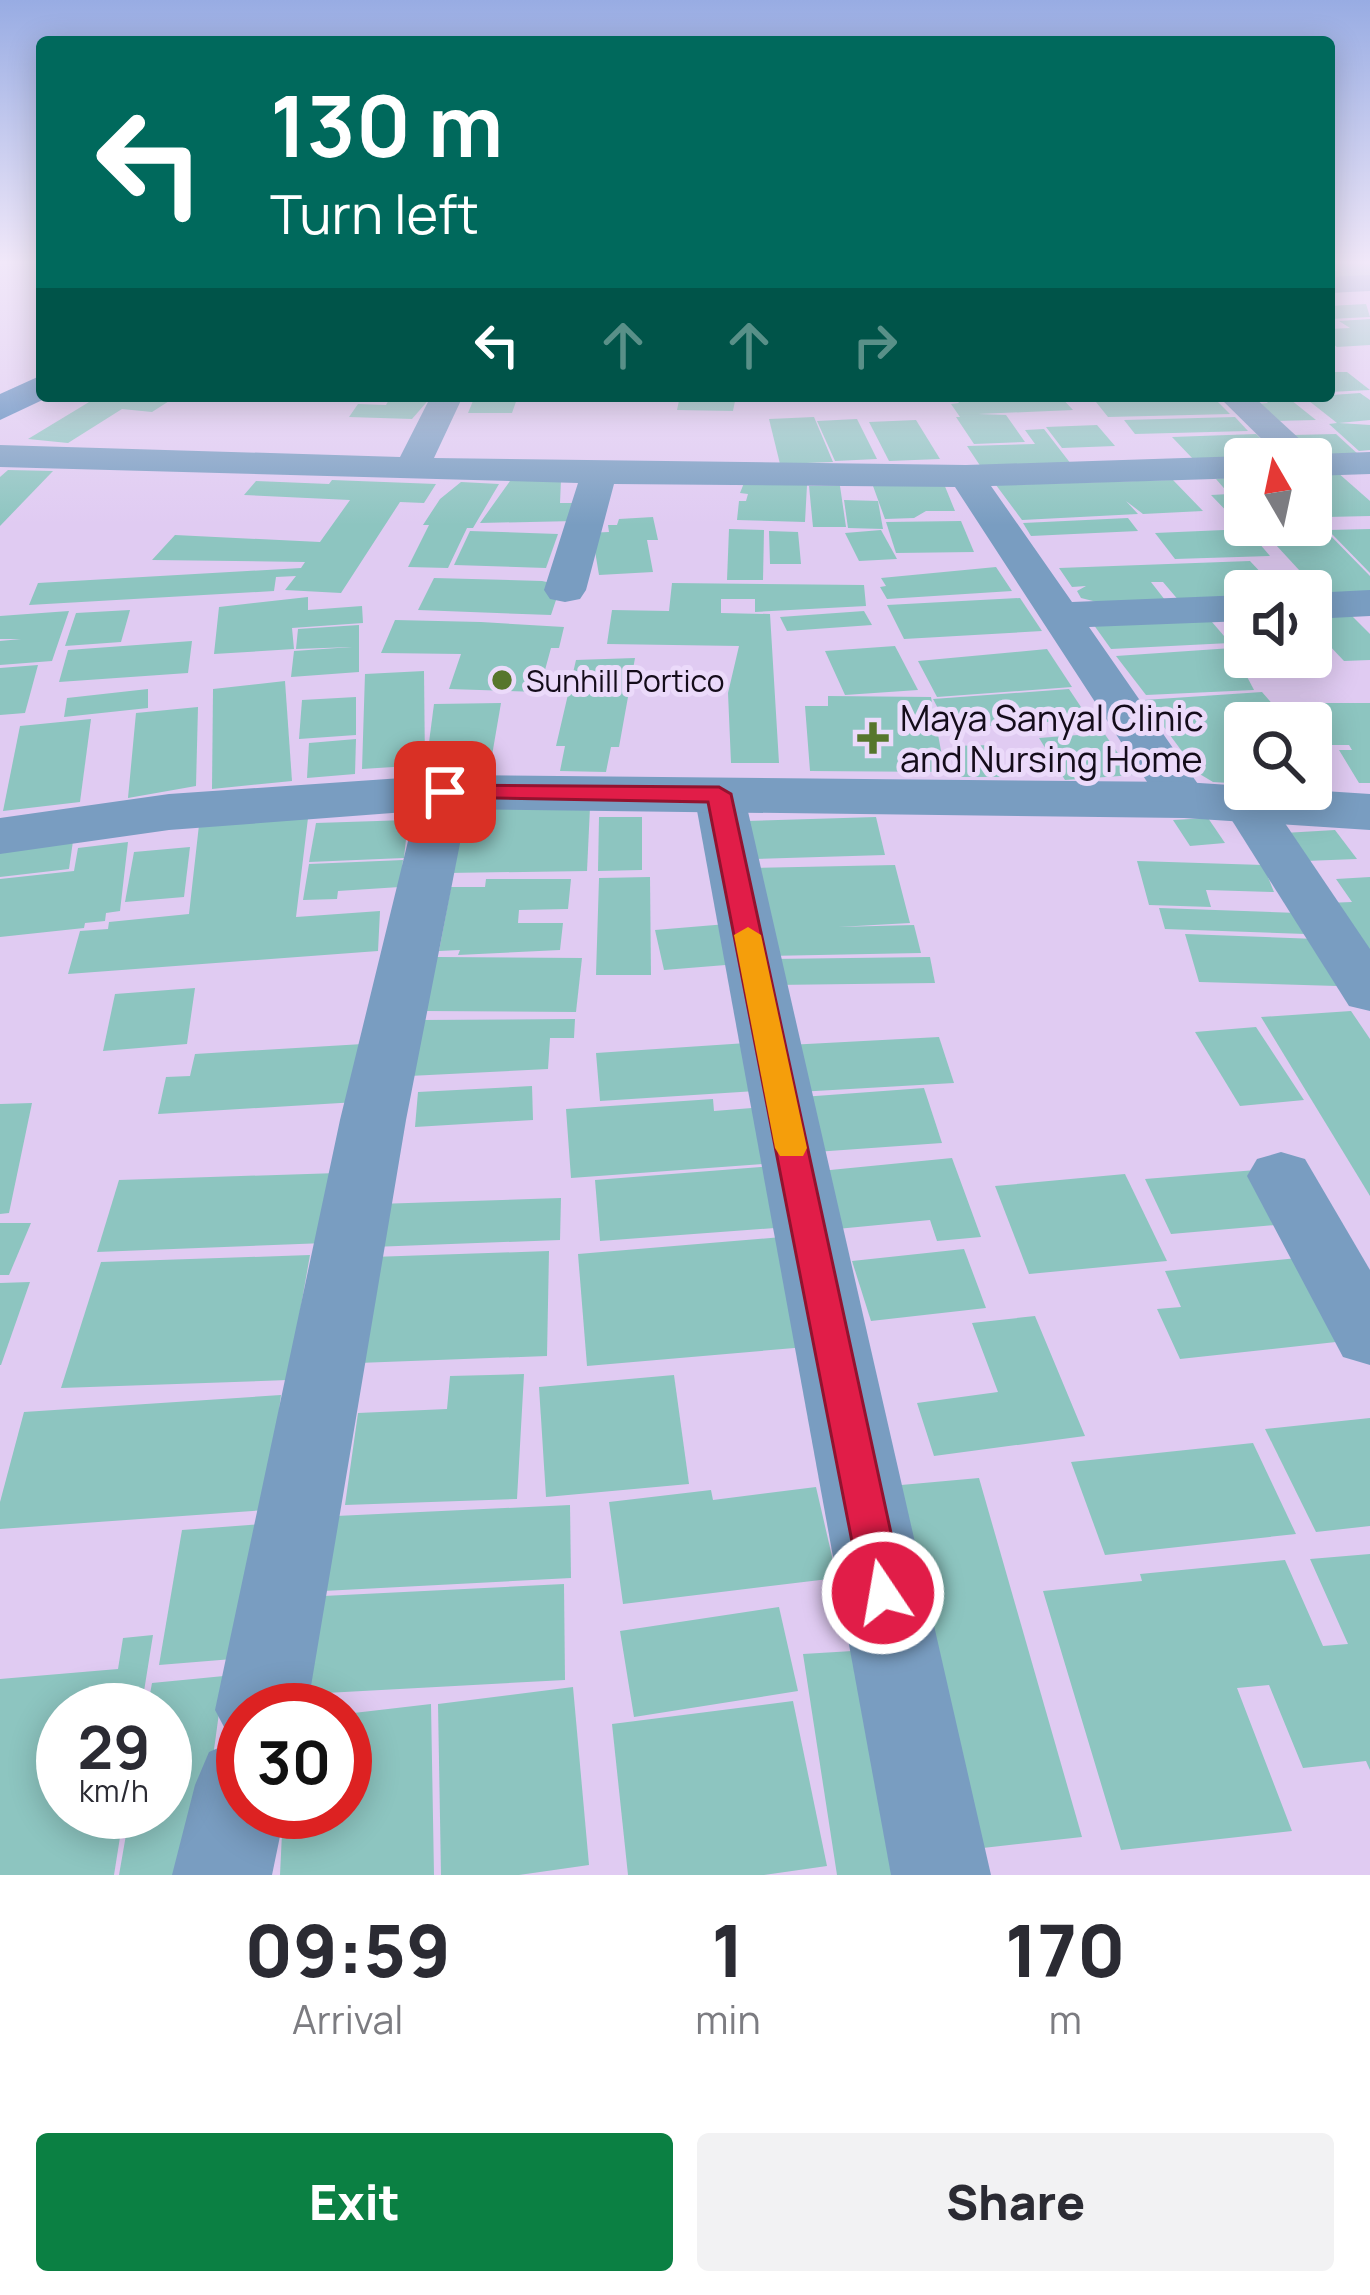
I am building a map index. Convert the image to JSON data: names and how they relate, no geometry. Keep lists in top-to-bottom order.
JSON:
{
  "places": {
    "other": ["Sunhill Portico"],
    "health": ["Maya Sanyal Clinic and Nursing Home"]
  },
  "north": "top",
  "page": {
    "turn": ["130 m", "Turn left"],
    "speed": "29 km/h",
    "limit": "30",
    "eta": [
      "09:59",
      "Arrival",
      "1",
      "min",
      "170",
      "m"
    ],
    "buttons": ["Exit", "Share"]
  }
}
